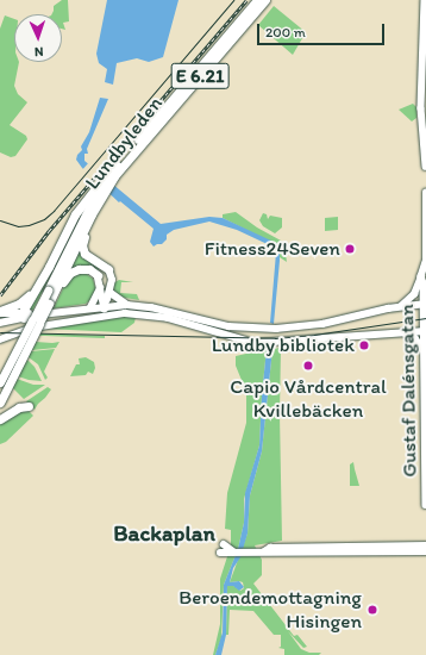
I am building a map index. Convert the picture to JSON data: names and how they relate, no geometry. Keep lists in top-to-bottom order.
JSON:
{
  "streets": {
    "highway": ["E 6.21", "Lundbyleden"],
    "main road": ["Gustaf Dalénsgatan"]
  },
  "districts": ["Backaplan"],
  "places": [
    "Fitness24Seven",
    "Lundby bibliotek",
    "Capio Vårdcentral Kvillebäcken",
    "Beroendemottagning Hisingen"
  ],
  "scale_bar": "200 m",
  "north": "bottom"
}
